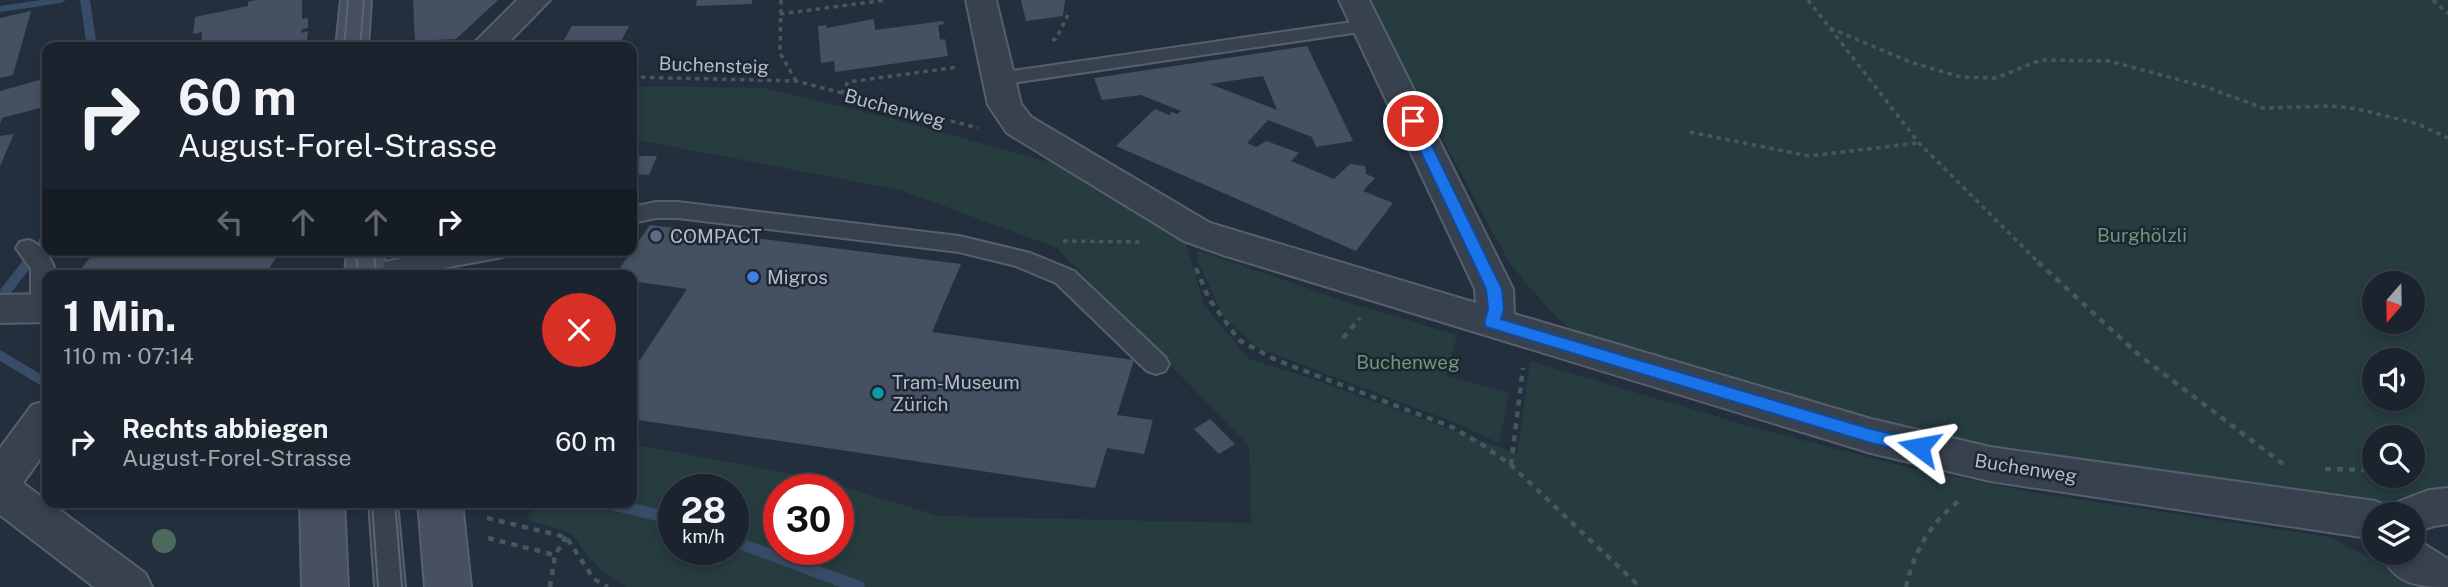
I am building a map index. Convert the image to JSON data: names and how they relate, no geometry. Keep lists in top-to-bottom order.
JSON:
{
  "streets": {
    "street": ["Buchenweg"],
    "path": ["Buchensteig"]
  },
  "crossings": [
    ["Buchensteig", "Buchenweg"]
  ],
  "parks": ["Burghölzli", "Buchenweg"],
  "places": ["COMPACT", "Migros", "Tram-Museum Zürich"],
  "north": "bottom",
  "page": {
    "turn": ["60 m", "August-Forel-Strasse"],
    "heading": ["1 Min.", "110 m · 07:14"],
    "list": [
      {
        "name": "Rechts abbiegen",
        "note": "August-Forel-Strasse",
        "value": "60 m"
      }
    ],
    "speed": "28 km/h",
    "limit": "30"
  }
}
